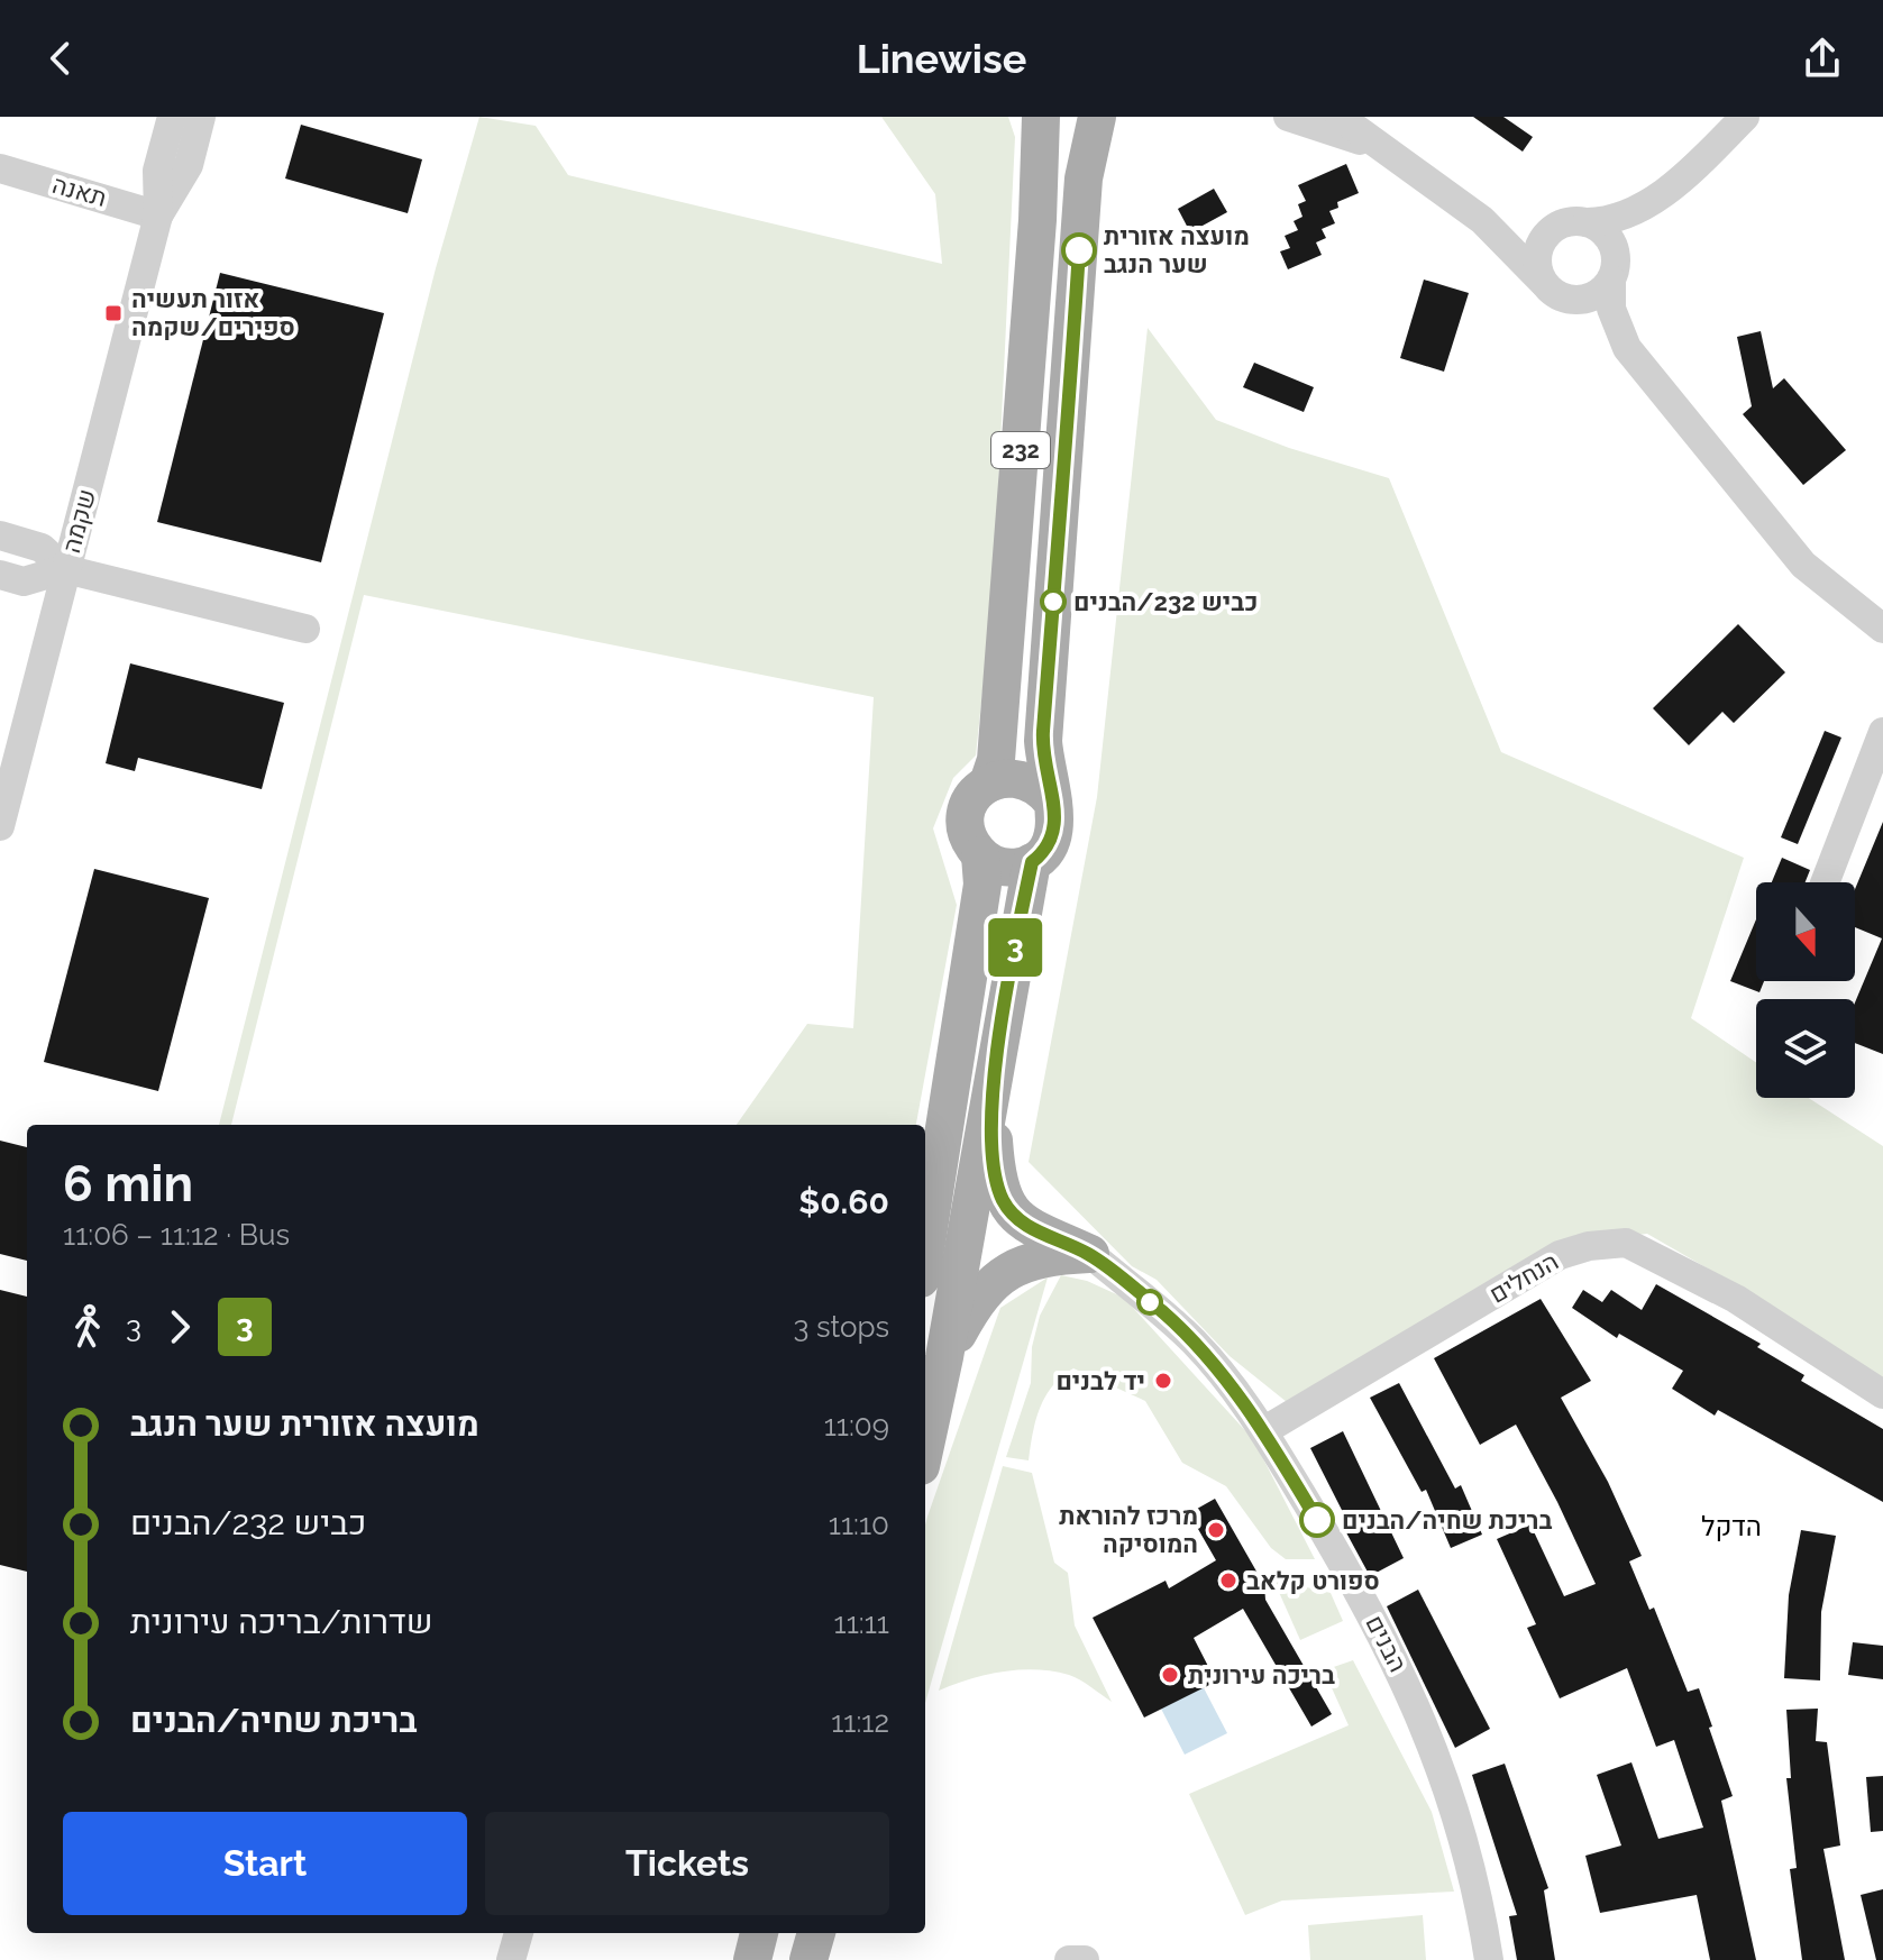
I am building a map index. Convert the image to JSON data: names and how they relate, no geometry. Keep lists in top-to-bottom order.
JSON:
{
  "streets": {
    "main road": ["232"],
    "street": [
      "תאנה",
      "שקמה",
      "הנחלים",
      "הבנים"
    ]
  },
  "crossings": [
    ["תאנה", "שקמה"],
    ["הנחלים", "הבנים"]
  ],
  "districts": ["הדקל"],
  "places": {
    "other": [
      "מועצה אזורית שער הנגב",
      "כביש 232/הבנים",
      "יד לבנים",
      "בריכת שחיה/הבנים",
      "מרכז להוראת המוסיקה",
      "ספורט קלאב",
      "בריכה עירונית"
    ],
    "transit": ["אזור תעשיה ספירים/שקמה"]
  },
  "lines": ["bus line 3"],
  "north": "bottom",
  "page": {
    "header": "Linewise",
    "on_map": "3",
    "heading": ["6 min", "11:06 – 11:12 · Bus", "$0.60"],
    "legs": ["3", "3", "3 stops"],
    "list": [
      {
        "name": "מועצה אזורית שער הנגב",
        "value": "11:09"
      },
      {
        "name": "כביש 232/הבנים",
        "value": "11:10"
      },
      {
        "name": "שדרות/בריכה עירונית",
        "value": "11:11"
      },
      {
        "name": "בריכת שחיה/הבנים",
        "value": "11:12"
      }
    ],
    "buttons": ["Start", "Tickets"]
  }
}
